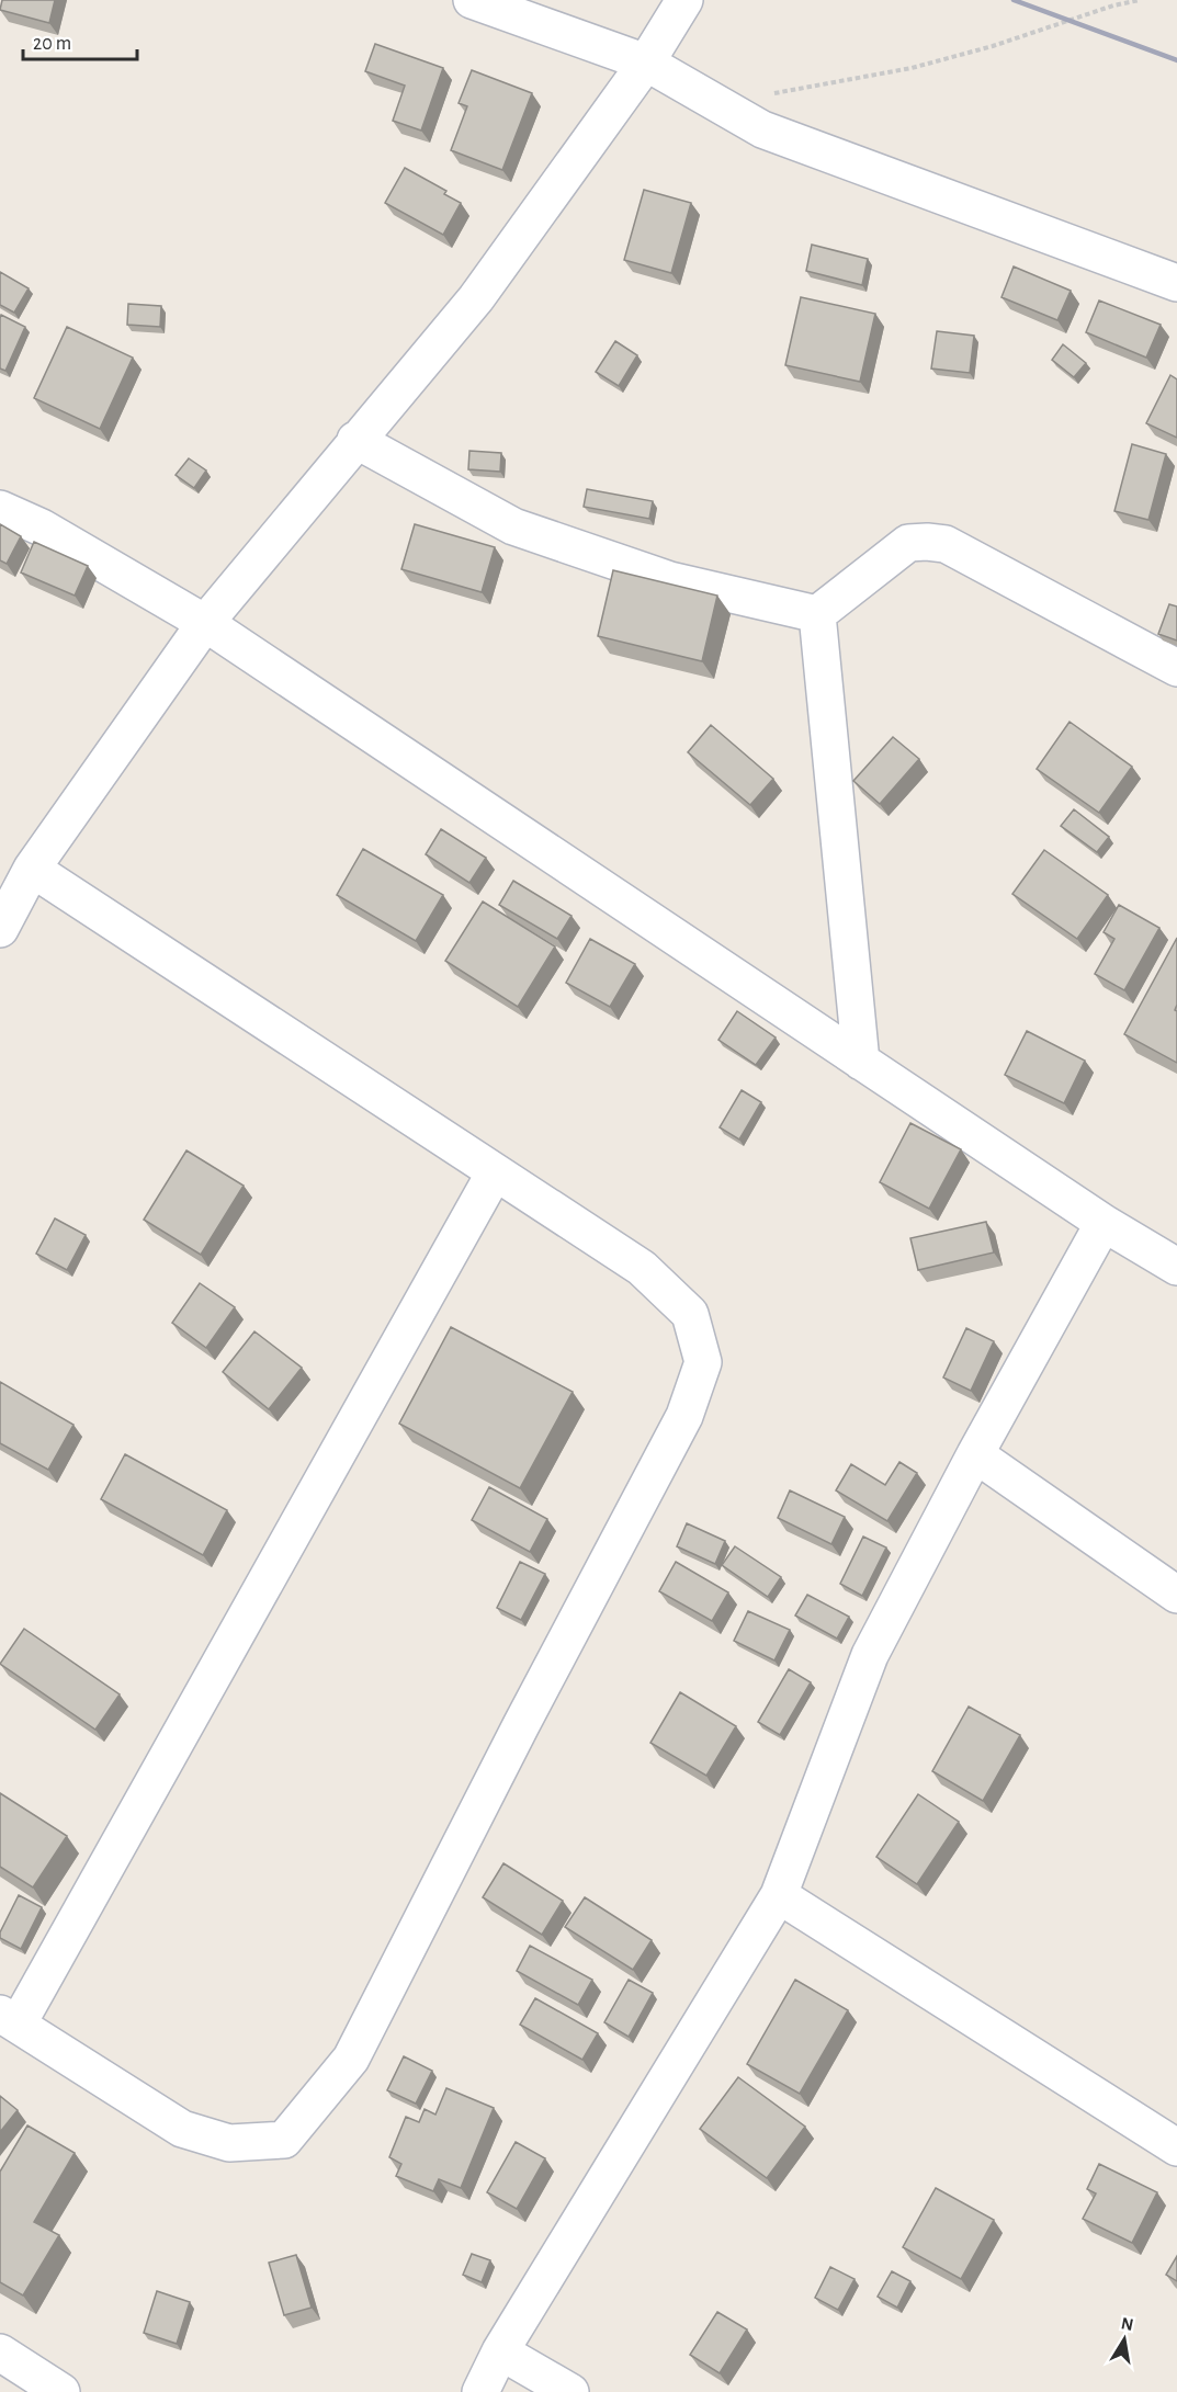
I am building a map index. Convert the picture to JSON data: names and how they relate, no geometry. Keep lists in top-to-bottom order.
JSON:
{
  "scale_bar": "20 m",
  "north": "top"
}
